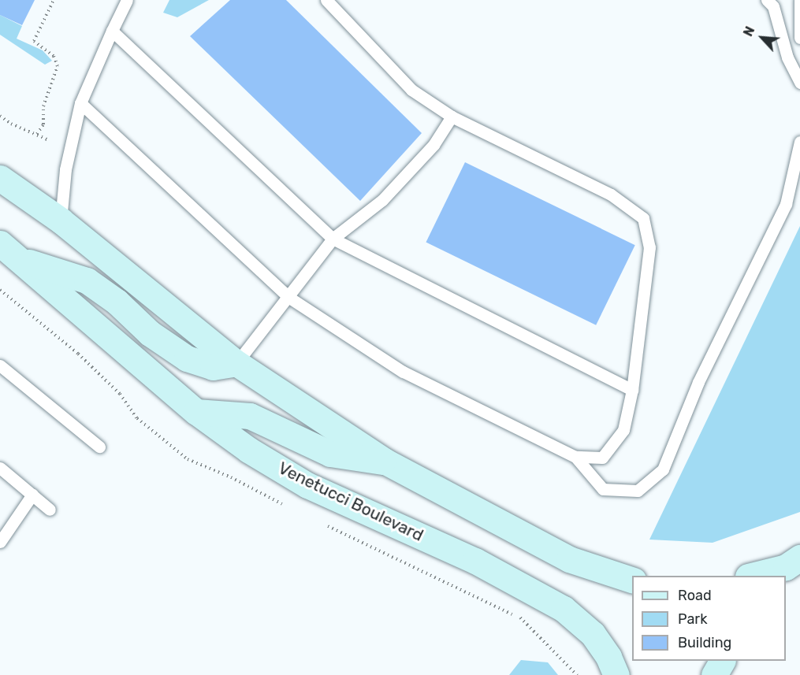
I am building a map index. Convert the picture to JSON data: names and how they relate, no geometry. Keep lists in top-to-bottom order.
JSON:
{
  "streets": {
    "street": ["Venetucci Boulevard"]
  },
  "legend": ["Road", "Park", "Building"],
  "north": "top left"
}
